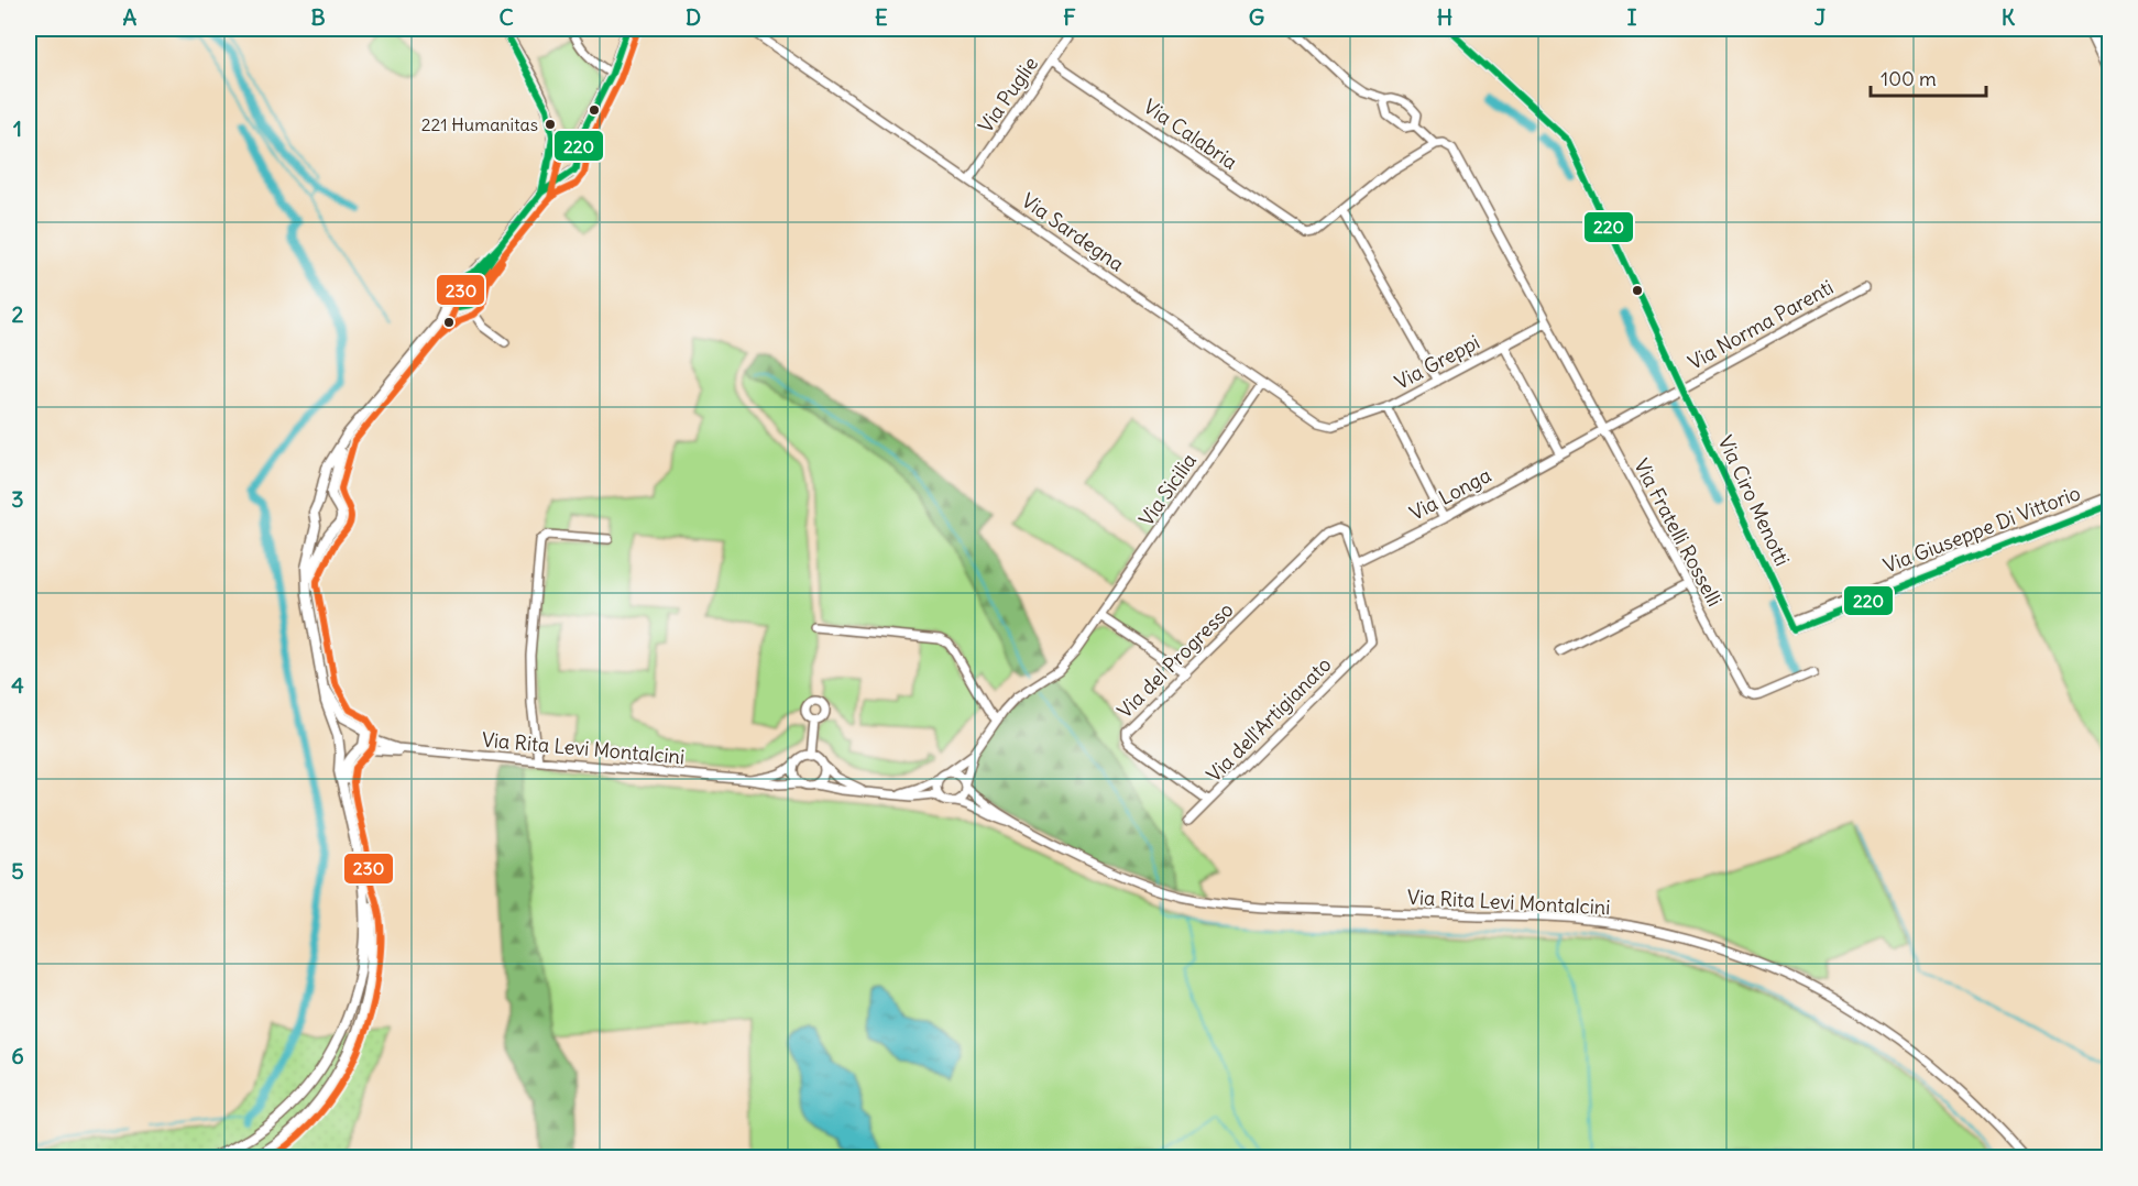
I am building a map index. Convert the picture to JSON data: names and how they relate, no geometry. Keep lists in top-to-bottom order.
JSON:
{
  "streets": {
    "street": [
      "Via Puglie",
      "Via Calabria",
      "Via Sardegna",
      "Via Norma Parenti",
      "Via Greppi",
      "Via Sicilia",
      "Via Longa",
      "Via Ciro Menotti",
      "Via Giuseppe Di Vittorio",
      "Via Fratelli Rosselli",
      "Via del Progresso",
      "Via dell'Artigianato",
      "Via Rita Levi Montalcini"
    ]
  },
  "crossings": [
    ["Via Puglie", "Via Calabria"],
    ["Via Puglie", "Via Sardegna"],
    ["Via Sardegna", "Via Greppi"],
    ["Via Sardegna", "Via Sicilia"],
    ["Via Norma Parenti", "Via Longa"],
    ["Via Norma Parenti", "Via Ciro Menotti"],
    ["Via Norma Parenti", "Via Fratelli Rosselli"],
    ["Via Greppi", "Via Fratelli Rosselli"],
    ["Via Longa", "Via del Progresso"],
    ["Via Longa", "Via dell'Artigianato"],
    ["Via Ciro Menotti", "Via Giuseppe Di Vittorio"],
    ["Via del Progresso", "Via dell'Artigianato"]
  ],
  "places": ["221 Humanitas"],
  "lines": ["transit line 220", "transit line 230"],
  "scale_bar": "100 m",
  "grid": {
    "columns": [
      "A",
      "B",
      "C",
      "D",
      "E",
      "F",
      "G",
      "H",
      "I",
      "J",
      "K"
    ],
    "rows": [
      "1",
      "2",
      "3",
      "4",
      "5",
      "6"
    ]
  }
}
